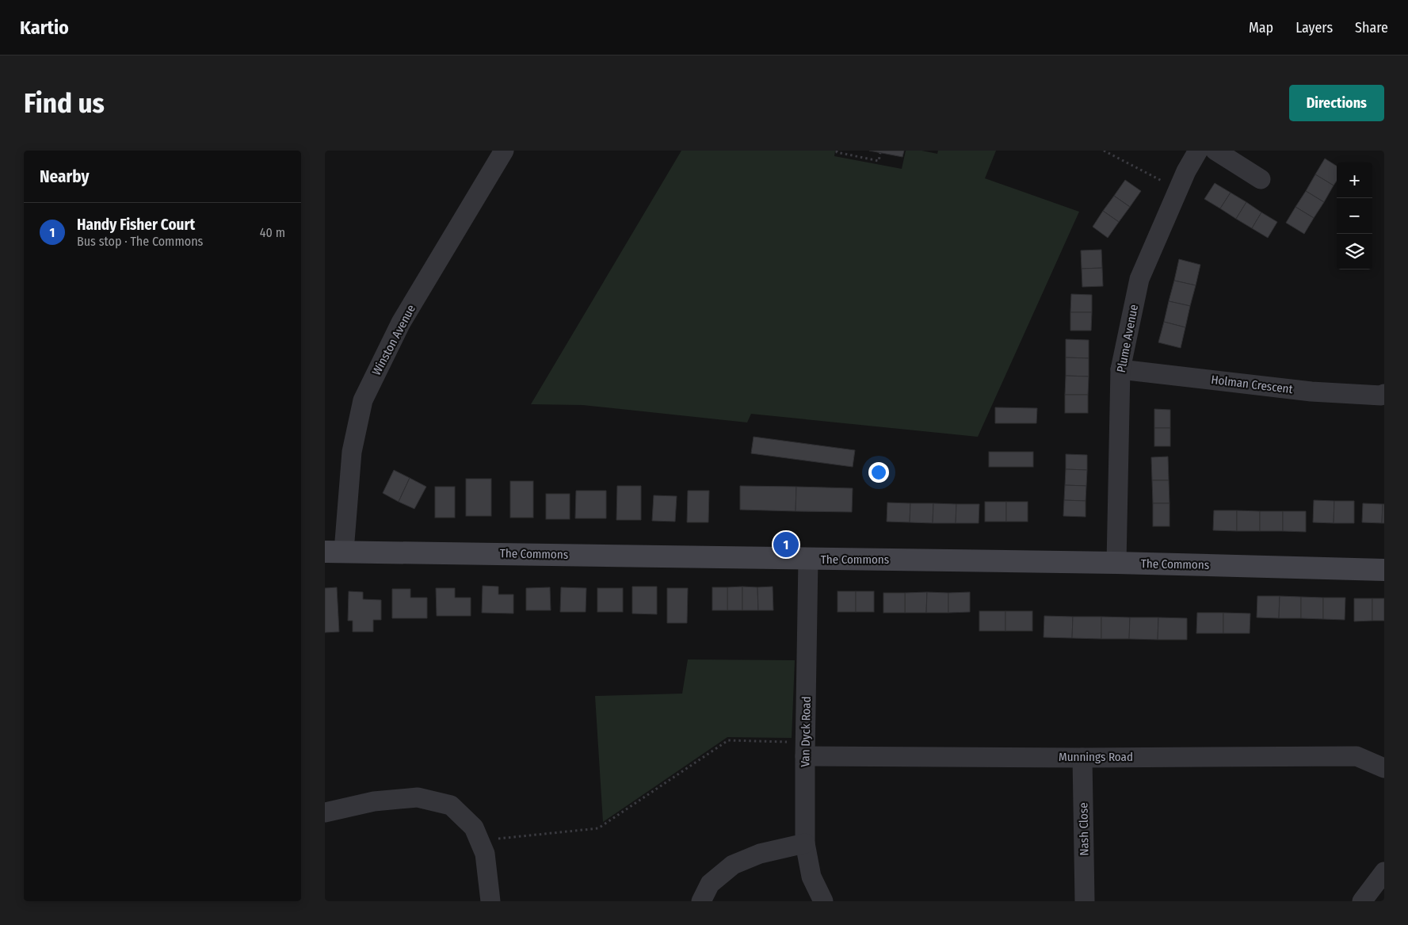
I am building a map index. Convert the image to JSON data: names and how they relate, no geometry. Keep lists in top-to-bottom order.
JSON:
{
  "streets": {
    "street": [
      "Plume Avenue",
      "Winston Avenue",
      "Holman Crescent",
      "The Commons",
      "Van Dyck Road",
      "Munnings Road",
      "Nash Close"
    ]
  },
  "crossings": [
    ["Plume Avenue", "Holman Crescent"],
    ["Plume Avenue", "The Commons"],
    ["Winston Avenue", "The Commons"],
    ["The Commons", "Van Dyck Road"],
    ["Van Dyck Road", "Munnings Road"],
    ["Munnings Road", "Nash Close"]
  ],
  "page": {
    "header": "Kartio",
    "nav": ["Map", "Layers", "Share"],
    "buttons": "Directions",
    "title": "Find us",
    "heading": "Nearby",
    "map_buttons": ["+", "−"],
    "list": [
      {
        "mark": "1",
        "name": "Handy Fisher Court",
        "note": "Bus stop · The Commons",
        "value": "40 m"
      }
    ],
    "pins": "1"
  }
}
